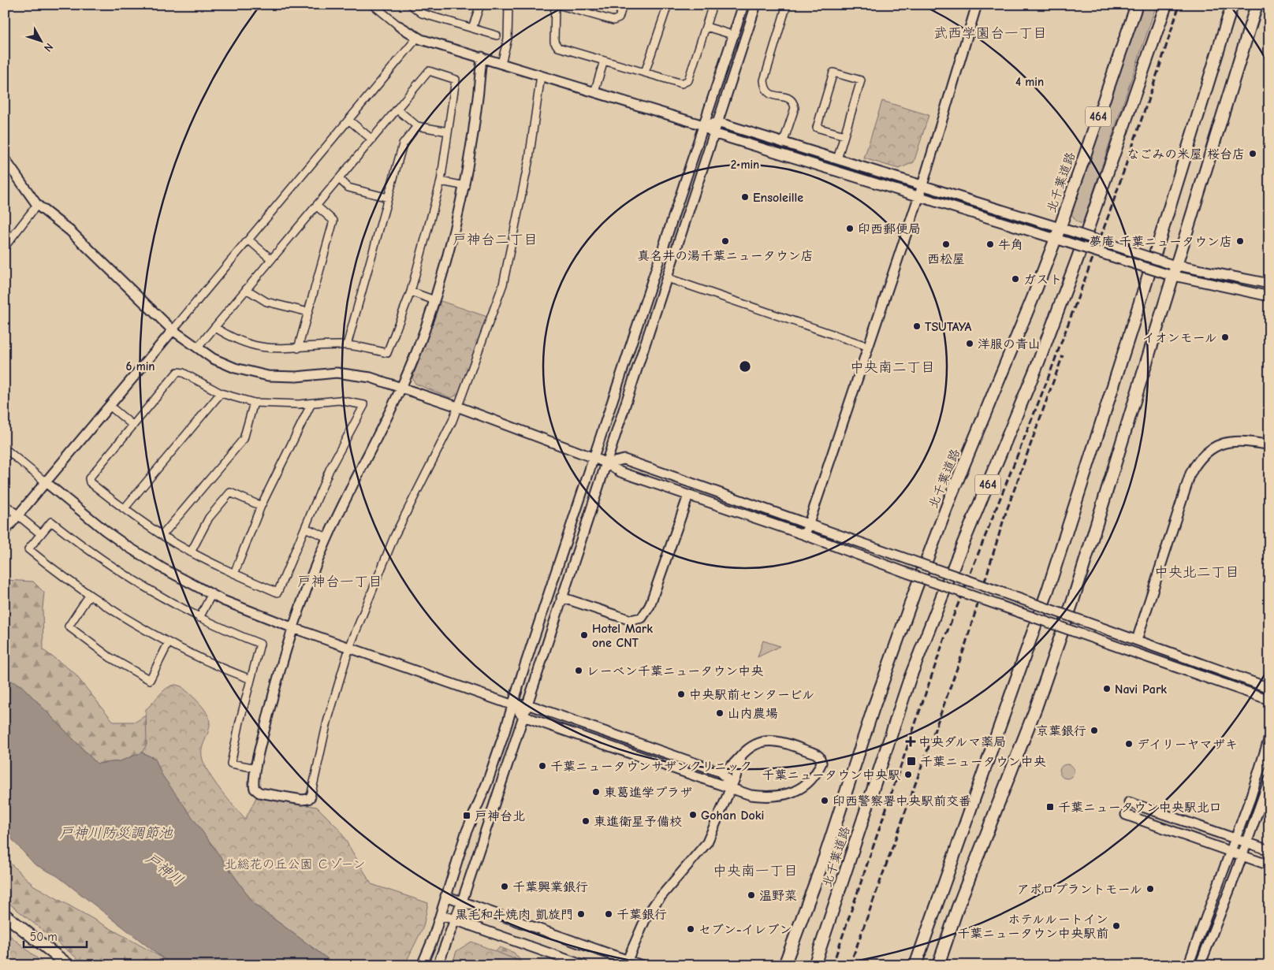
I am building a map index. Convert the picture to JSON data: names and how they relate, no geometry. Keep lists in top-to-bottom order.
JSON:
{
  "streets": {
    "main road": ["464", "北千葉道路"]
  },
  "districts": [
    "武西学園台一丁目",
    "戸神台二丁目",
    "中央南二丁目",
    "中央北二丁目",
    "戸神台一丁目",
    "中央南一丁目"
  ],
  "water": ["戸神川防災調節池", "戸神川"],
  "parks": ["北総花の丘公園 Ｃゾーン"],
  "places": {
    "other": [
      "なごみの米屋 桜台店",
      "Ensoleille",
      "印西郵便局",
      "真名井の湯千葉ニュータウン店",
      "夢庵 千葉ニュータウン店",
      "西松屋",
      "牛角",
      "ガスト",
      "TSUTAYA",
      "イオンモール",
      "洋服の青山",
      "Hotel Mark one CNT",
      "レーベン千葉ニュータウン中央",
      "Navi Park",
      "中央駅前センタービル",
      "山内農場",
      "京葉銀行",
      "デイリーヤマザキ",
      "千葉ニュータウンサザンクリニック",
      "千葉ニュータウン中央駅",
      "東葛進学プラザ",
      "印西警察署中央駅前交番",
      "Gohan Doki",
      "東進衛星予備校",
      "千葉興業銀行",
      "アポロプラントモール",
      "温野菜",
      "黒毛和牛焼肉 凱旋門",
      "千葉銀行",
      "ホテルルートイン 千葉ニュータウン中央駅前",
      "セブン-イレブン"
    ],
    "health": ["中央ダルマ薬局"],
    "transit": ["千葉ニュータウン中央", "千葉ニュータウン中央駅北口", "戸神台北"]
  },
  "scale_bar": "50 m",
  "north": "bottom right",
  "rings": ["4 min", "2 min", "6 min"]
}
